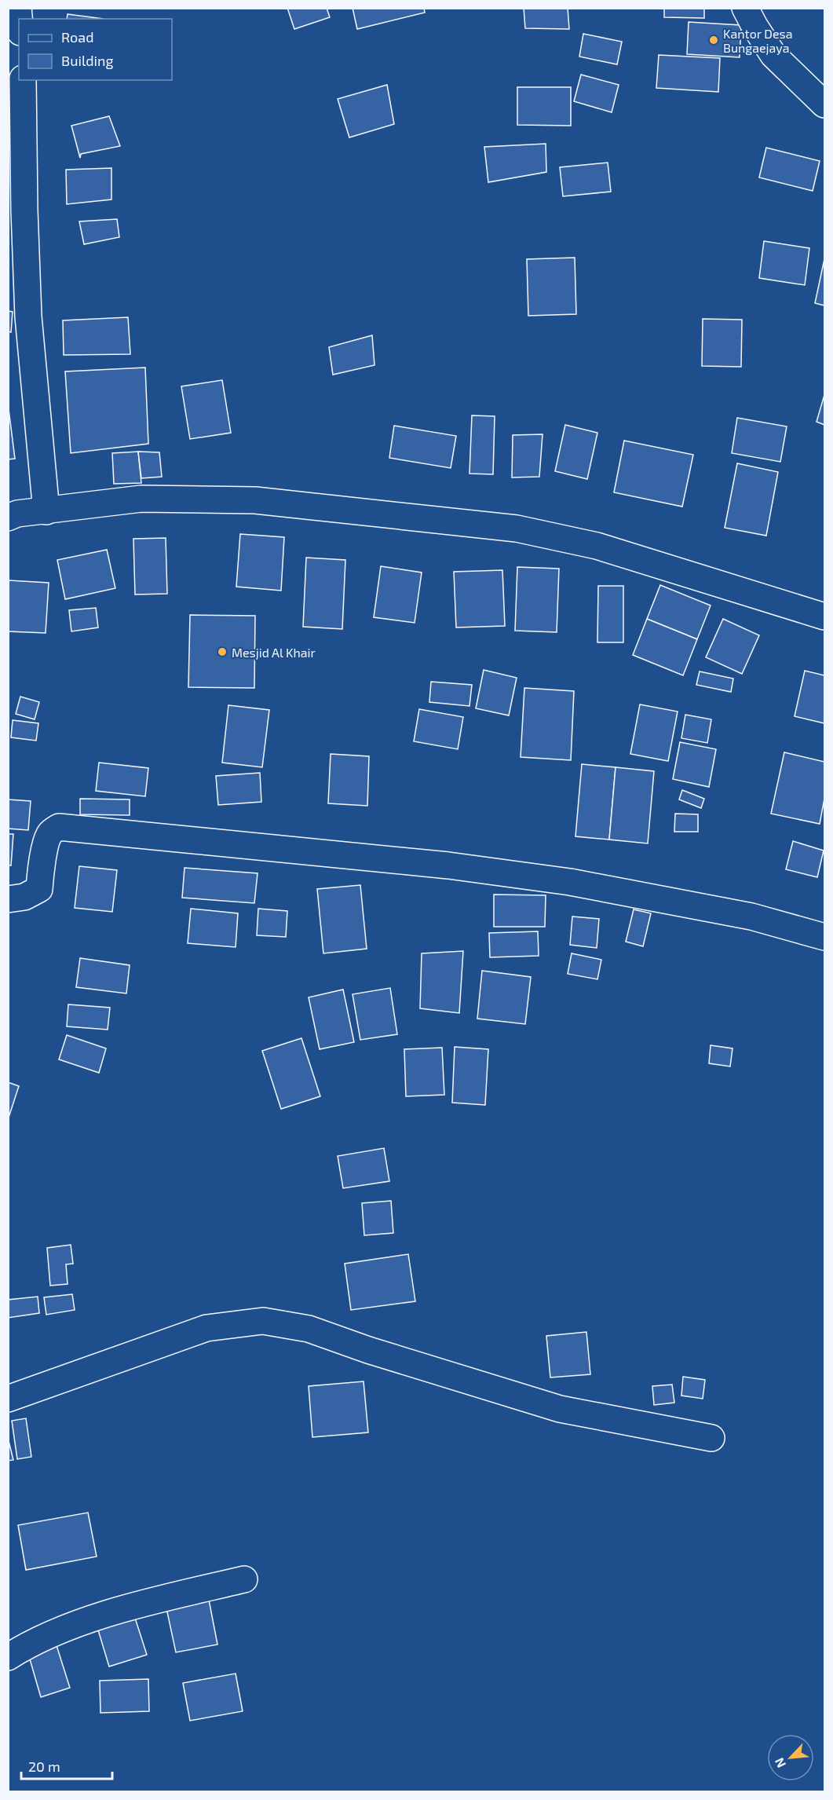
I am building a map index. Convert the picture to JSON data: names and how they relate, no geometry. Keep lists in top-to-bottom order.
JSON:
{
  "places": ["Kantor Desa Bungaejaya", "Mesjid Al Khair"],
  "legend": ["Road", "Building"],
  "scale_bar": "20 m",
  "north": "bottom left"
}
